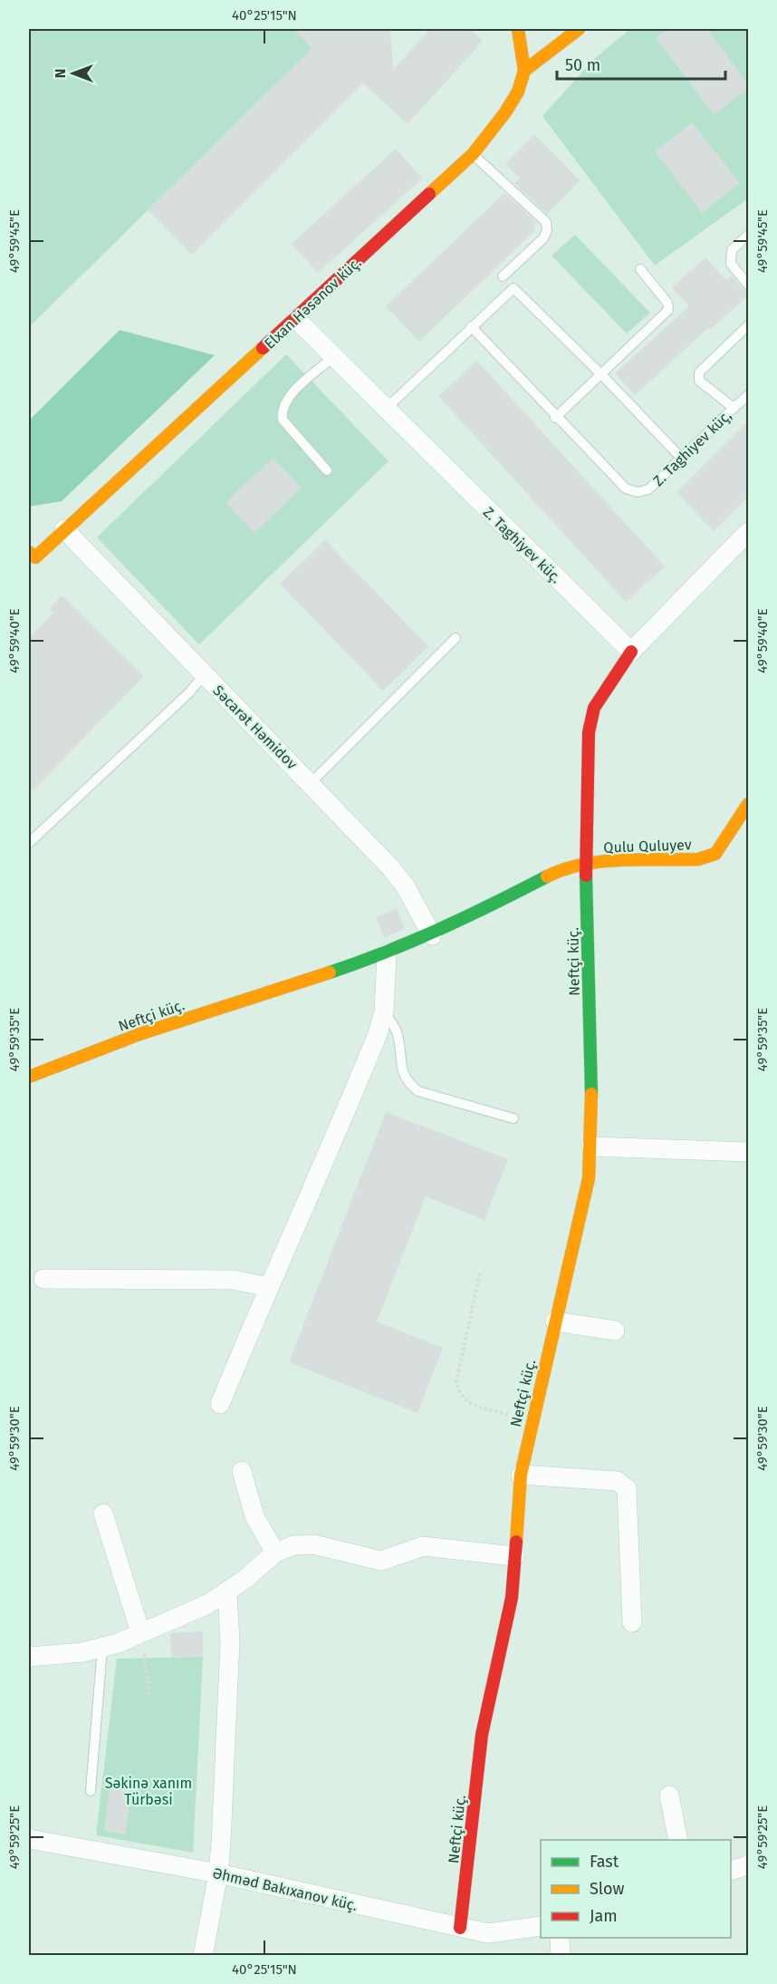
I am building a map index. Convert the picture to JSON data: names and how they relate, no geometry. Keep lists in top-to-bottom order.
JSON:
{
  "streets": {
    "street": [
      "Elxan Həsənov küç.",
      "Z. Taghiyev küç.",
      "Səcarət Həmidov",
      "Qulu Quluyev",
      "Neftçi küç.",
      "Əhməd Bakıxanov küç."
    ],
    "lane": ["Z. Taghiyev küç,"]
  },
  "crossings": [
    ["Elxan Həsənov küç.", "Z. Taghiyev küç."],
    ["Elxan Həsənov küç.", "Səcarət Həmidov"],
    ["Z. Taghiyev küç.", "Neftçi küç."],
    ["Səcarət Həmidov", "Neftçi küç."],
    ["Qulu Quluyev", "Neftçi küç."],
    ["Neftçi küç.", "Əhməd Bakıxanov küç."]
  ],
  "parks": ["Səkinə xanım Türbəsi"],
  "legend": ["Fast", "Slow", "Jam"],
  "scale_bar": "50 m",
  "north": "left",
  "coordinates": [
    "40°25'15\"N",
    "49°59'45\"E",
    "49°59'40\"E",
    "49°59'35\"E",
    "49°59'30\"E",
    "49°59'25\"E"
  ]
}
